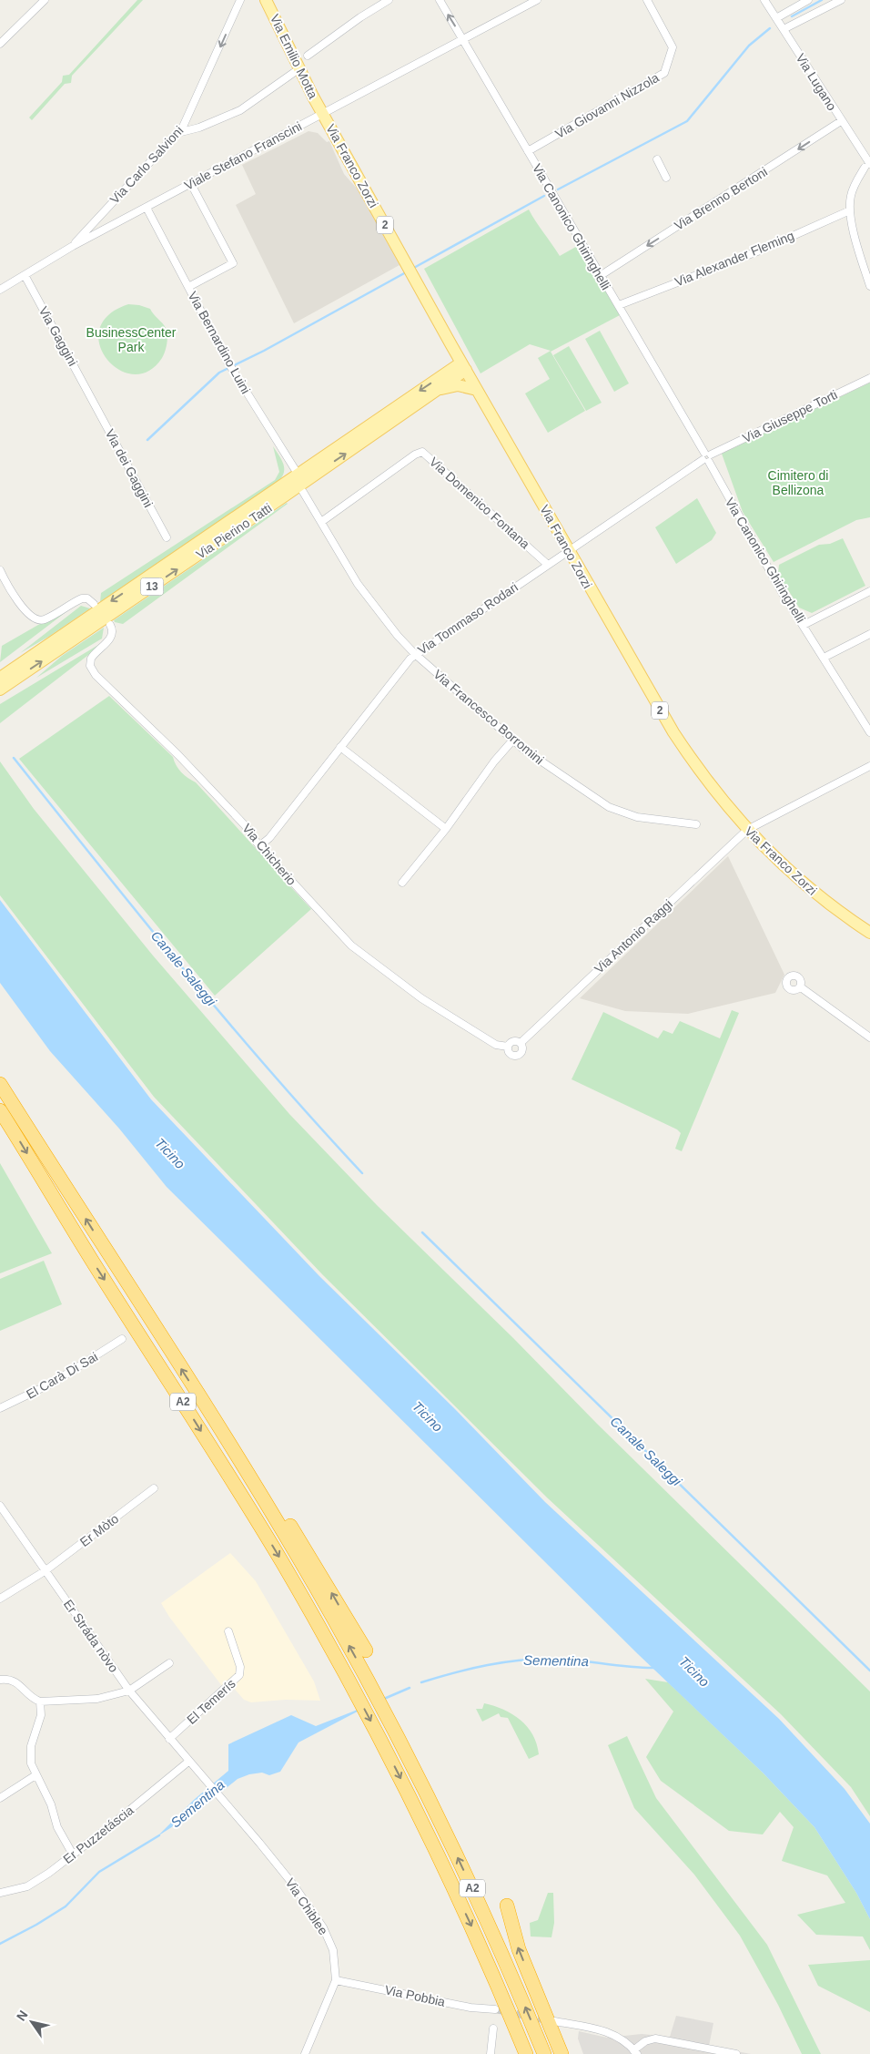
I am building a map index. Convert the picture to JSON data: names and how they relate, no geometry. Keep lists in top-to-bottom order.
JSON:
{
  "streets": {
    "highway": ["A2"],
    "main road": [
      "Via Emilio Motta",
      "Via Franco Zorzi",
      "2",
      "Via Pierino Tatti",
      "13"
    ],
    "street": [
      "Via Lugano",
      "Via Giovanni Nizzola",
      "Viale Stefano Franscini",
      "Via Carlo Salvioni",
      "Via Brenno Bertoni",
      "Via Canonico Ghiringhelli",
      "Via Alexander Fleming",
      "Via Gaggini",
      "Via Bernardino Luini",
      "Via Giuseppe Torti",
      "Via dei Gaggini",
      "Via Domenico Fontana",
      "Via Tommaso Rodari",
      "Via Francesco Borromini",
      "Via Chicherio",
      "Via Antonio Raggi",
      "El Carà Di Sai",
      "Er Mòto",
      "Er Stráda nòvo",
      "El Temerís",
      "Er Puzzetáscia",
      "Via Chiblee",
      "Via Pobbia"
    ]
  },
  "crossings": [
    ["Via Emilio Motta", "Viale Stefano Franscini"],
    ["Via Emilio Motta", "Via Franco Zorzi"],
    ["Via Lugano", "Via Brenno Bertoni"],
    ["Via Giovanni Nizzola", "Via Canonico Ghiringhelli"],
    ["Viale Stefano Franscini", "Via Carlo Salvioni"],
    ["Viale Stefano Franscini", "Via Franco Zorzi"],
    ["Viale Stefano Franscini", "Via Canonico Ghiringhelli"],
    ["Viale Stefano Franscini", "Via Gaggini"],
    ["Viale Stefano Franscini", "Via Bernardino Luini"],
    ["Via Franco Zorzi", "Via Pierino Tatti"],
    ["Via Franco Zorzi", "Via Tommaso Rodari"],
    ["Via Franco Zorzi", "Via Antonio Raggi"],
    ["Via Brenno Bertoni", "Via Canonico Ghiringhelli"],
    ["Via Canonico Ghiringhelli", "Via Alexander Fleming"],
    ["Via Canonico Ghiringhelli", "Via Giuseppe Torti"],
    ["Via Canonico Ghiringhelli", "Via Tommaso Rodari"],
    ["Via Gaggini", "Via dei Gaggini"],
    ["Via Bernardino Luini", "Via Pierino Tatti"],
    ["Via Bernardino Luini", "Via Francesco Borromini"],
    ["Via Giuseppe Torti", "Via Tommaso Rodari"],
    ["Via Domenico Fontana", "Via Tommaso Rodari"],
    ["Via Domenico Fontana", "Via Francesco Borromini"],
    ["Via Pierino Tatti", "Via Francesco Borromini"],
    ["Via Tommaso Rodari", "Via Francesco Borromini"],
    ["Via Tommaso Rodari", "Via Chicherio"],
    ["Via Chicherio", "Via Antonio Raggi"],
    ["Er Mòto", "Er Stráda nòvo"],
    ["Er Stráda nòvo", "El Temerís"],
    ["Er Stráda nòvo", "Er Puzzetáscia"],
    ["Er Stráda nòvo", "Via Chiblee"],
    ["Via Chiblee", "Via Pobbia"]
  ],
  "one_way": ["Via Carlo Salvioni", "Via Brenno Bertoni"],
  "water": ["Canale Saleggi", "Ticino", "Sementina"],
  "parks": ["BusinessCenter Park", "Cimitero di Bellizona"],
  "north": "top left"
}
